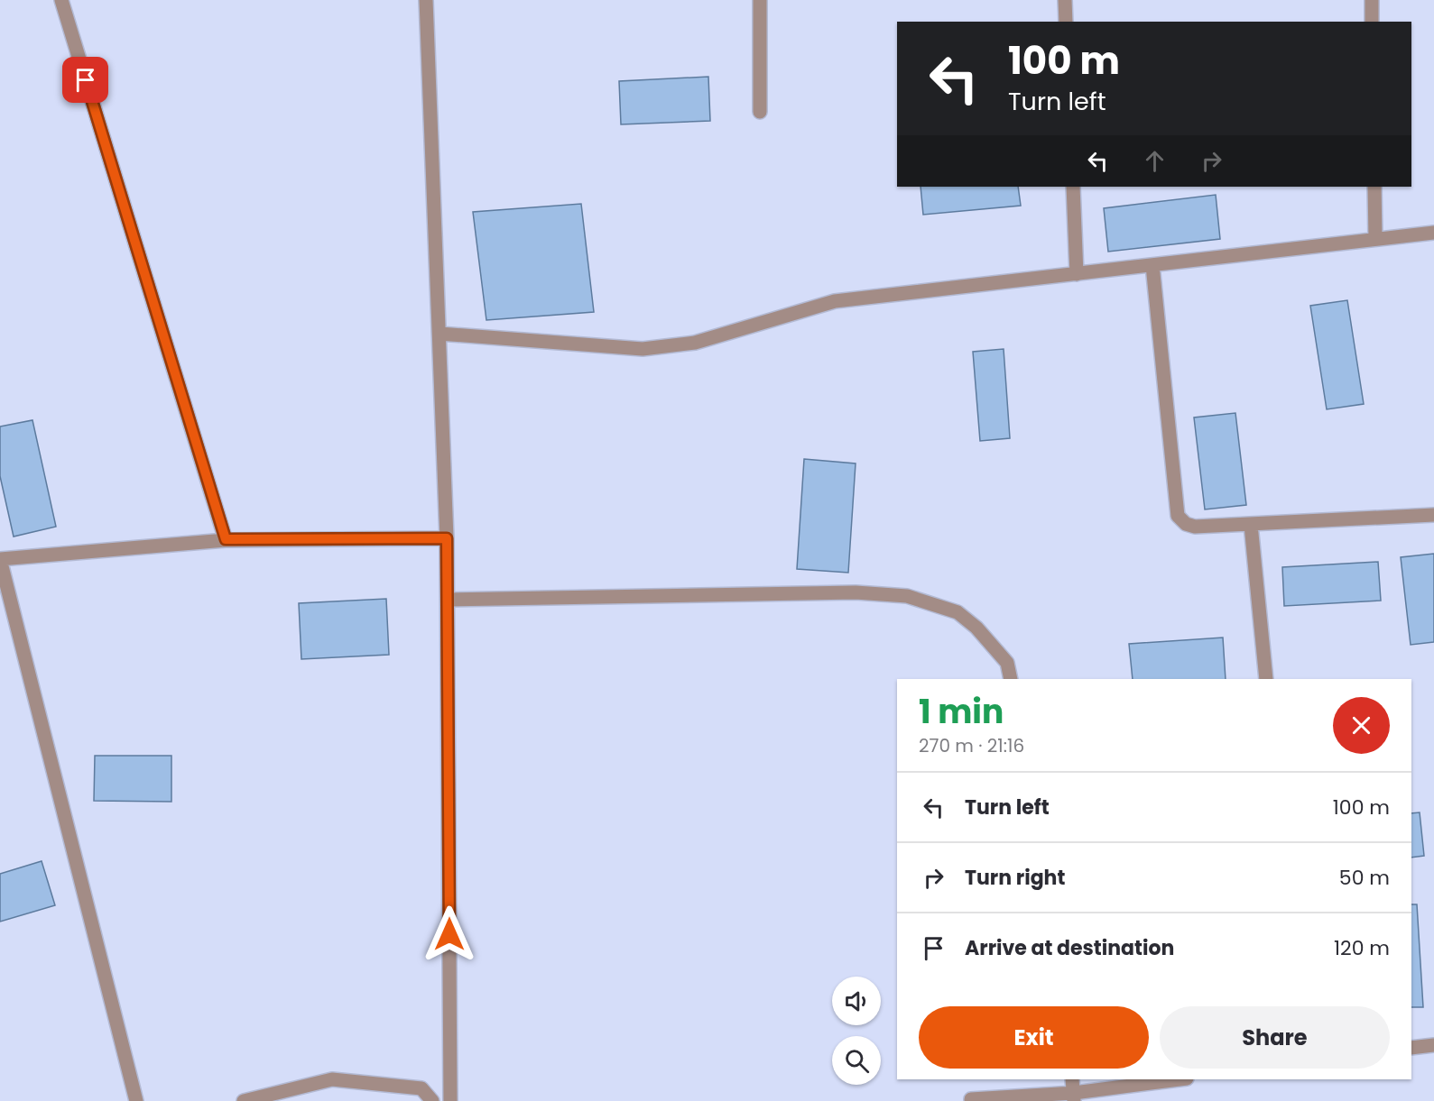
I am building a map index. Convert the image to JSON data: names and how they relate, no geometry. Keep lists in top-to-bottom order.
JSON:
{
  "page": {
    "turn": ["100 m", "Turn left"],
    "heading": ["1 min", "270 m · 21:16"],
    "list": [
      {
        "name": "Turn left",
        "value": "100 m"
      },
      {
        "name": "Turn right",
        "value": "50 m"
      },
      {
        "name": "Arrive at destination",
        "value": "120 m"
      }
    ],
    "buttons": ["Exit", "Share"]
  }
}
